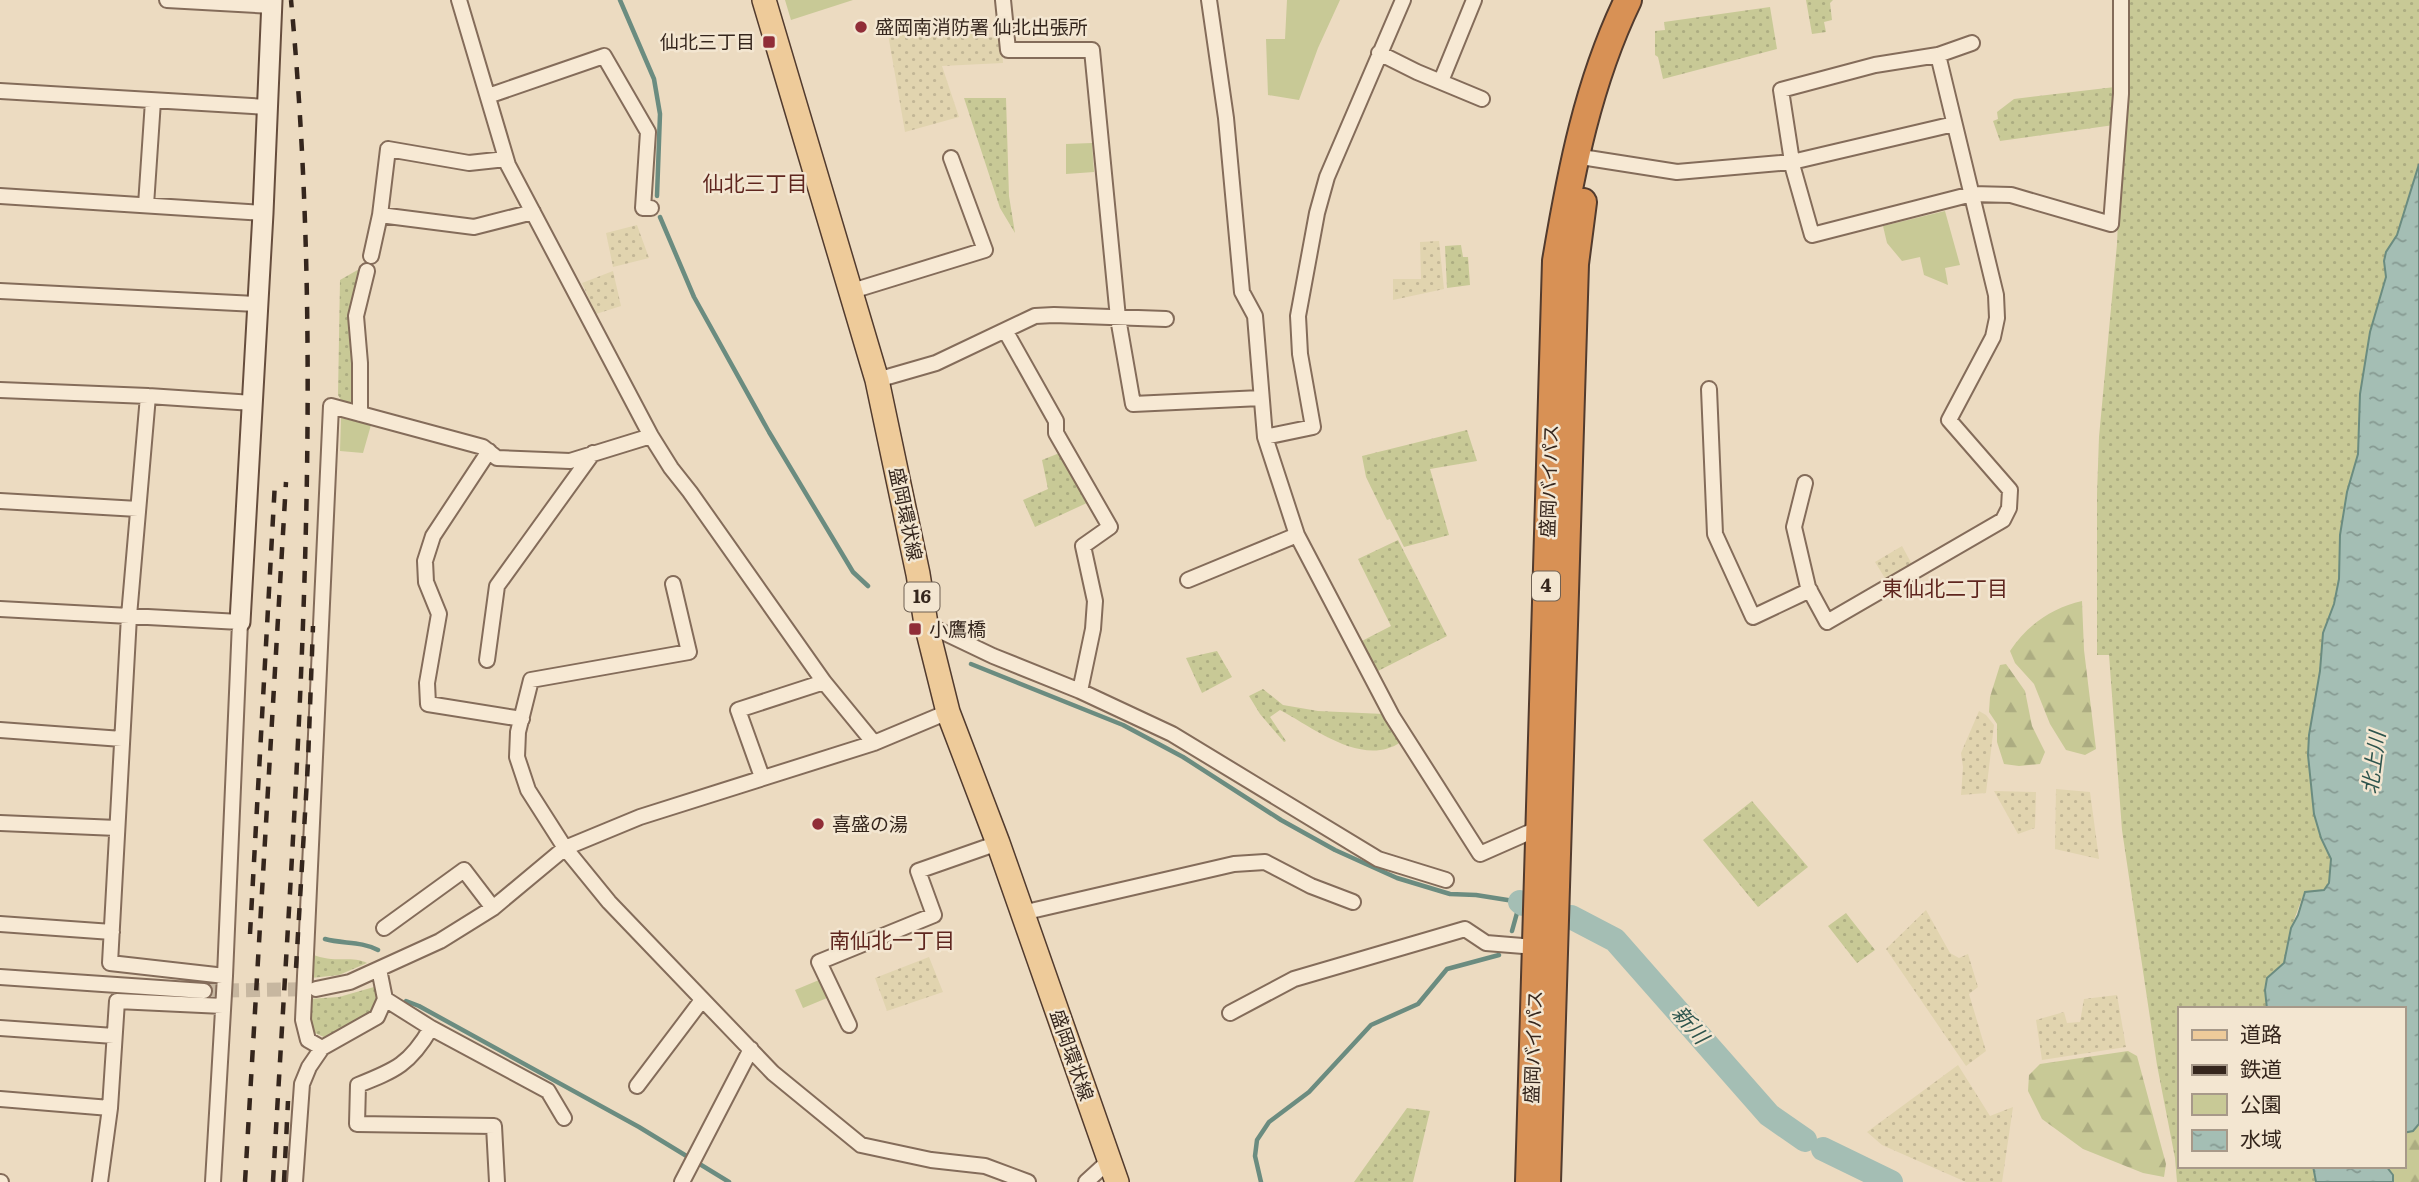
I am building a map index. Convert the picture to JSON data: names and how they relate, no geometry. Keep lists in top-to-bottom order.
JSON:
{
  "streets": {
    "highway": ["盛岡バイパス", "4"],
    "main road": ["盛岡環状線", "16"]
  },
  "districts": ["仙北三丁目", "東仙北二丁目", "南仙北一丁目"],
  "water": ["北上川", "新川"],
  "places": {
    "other": ["盛岡南消防署 仙北出張所", "喜盛の湯"],
    "transit": ["仙北三丁目", "小鷹橋"]
  },
  "legend": [
    "道路",
    "鉄道",
    "公園",
    "水域"
  ]
}
